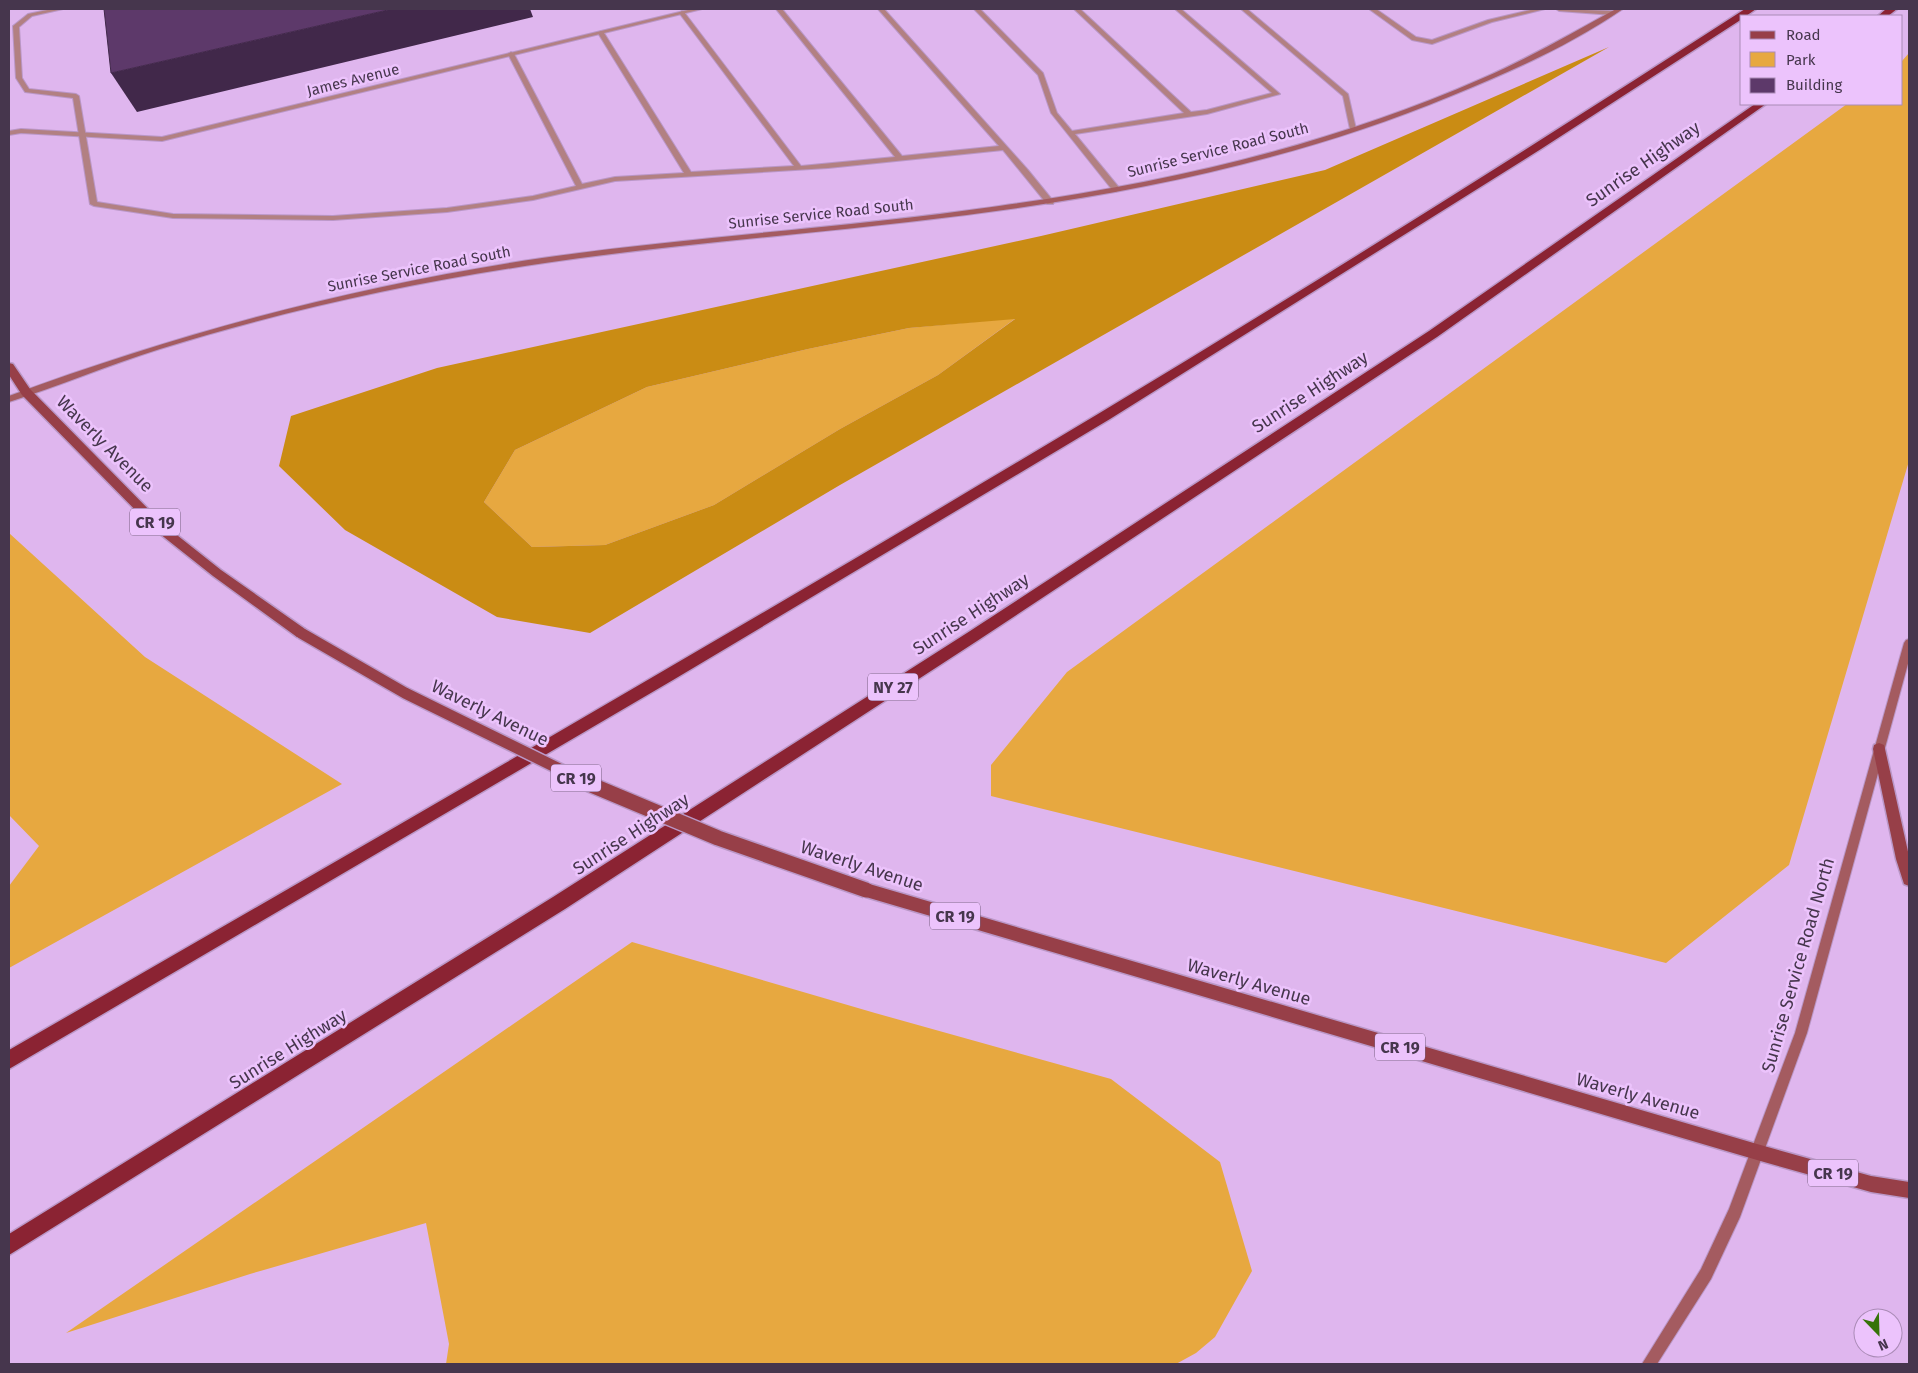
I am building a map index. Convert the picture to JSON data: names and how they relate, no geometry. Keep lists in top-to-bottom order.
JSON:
{
  "streets": {
    "highway": ["Sunrise Highway", "NY 27"],
    "main road": [
      "Sunrise Service Road South",
      "Waverly Avenue",
      "CR 19",
      "Sunrise Service Road North"
    ],
    "street": ["James Avenue"]
  },
  "crossings": [
    ["Sunrise Service Road South", "Waverly Avenue"],
    ["Waverly Avenue", "Sunrise Service Road North"]
  ],
  "legend": ["Road", "Park", "Building"],
  "north": "bottom right"
}
